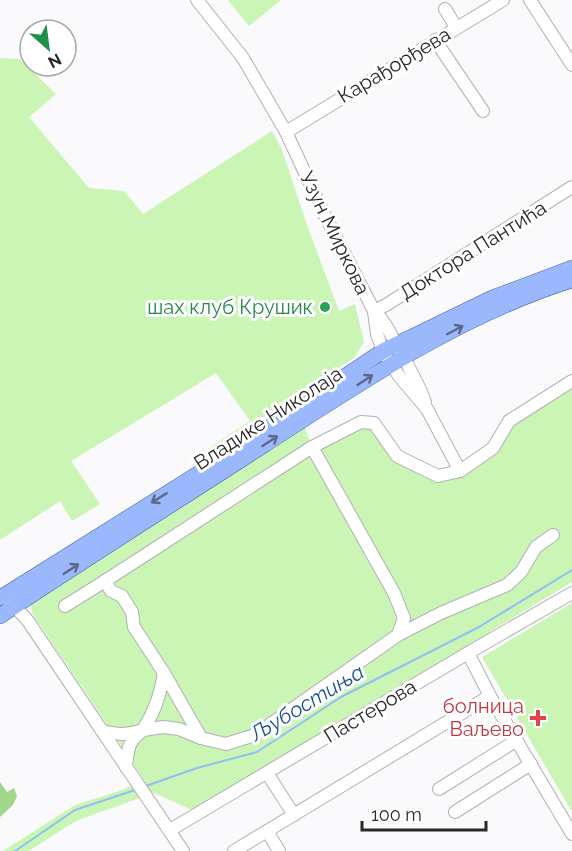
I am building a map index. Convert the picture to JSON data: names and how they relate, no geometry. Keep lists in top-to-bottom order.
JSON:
{
  "streets": {
    "main road": ["Владике Николаја"],
    "street": [
      "Карађорђева",
      "Узун Миркова",
      "Доктора Пантића",
      "Пастерова"
    ]
  },
  "crossings": [
    ["Карађорђева", "Узун Миркова"],
    ["Узун Миркова", "Доктора Пантића"],
    ["Узун Миркова", "Владике Николаја"]
  ],
  "water": ["Љубостиња"],
  "places": {
    "other": ["шах клуб Крушик"],
    "health": ["болница Ваљево"]
  },
  "scale_bar": "100 m",
  "north": "bottom right"
}
